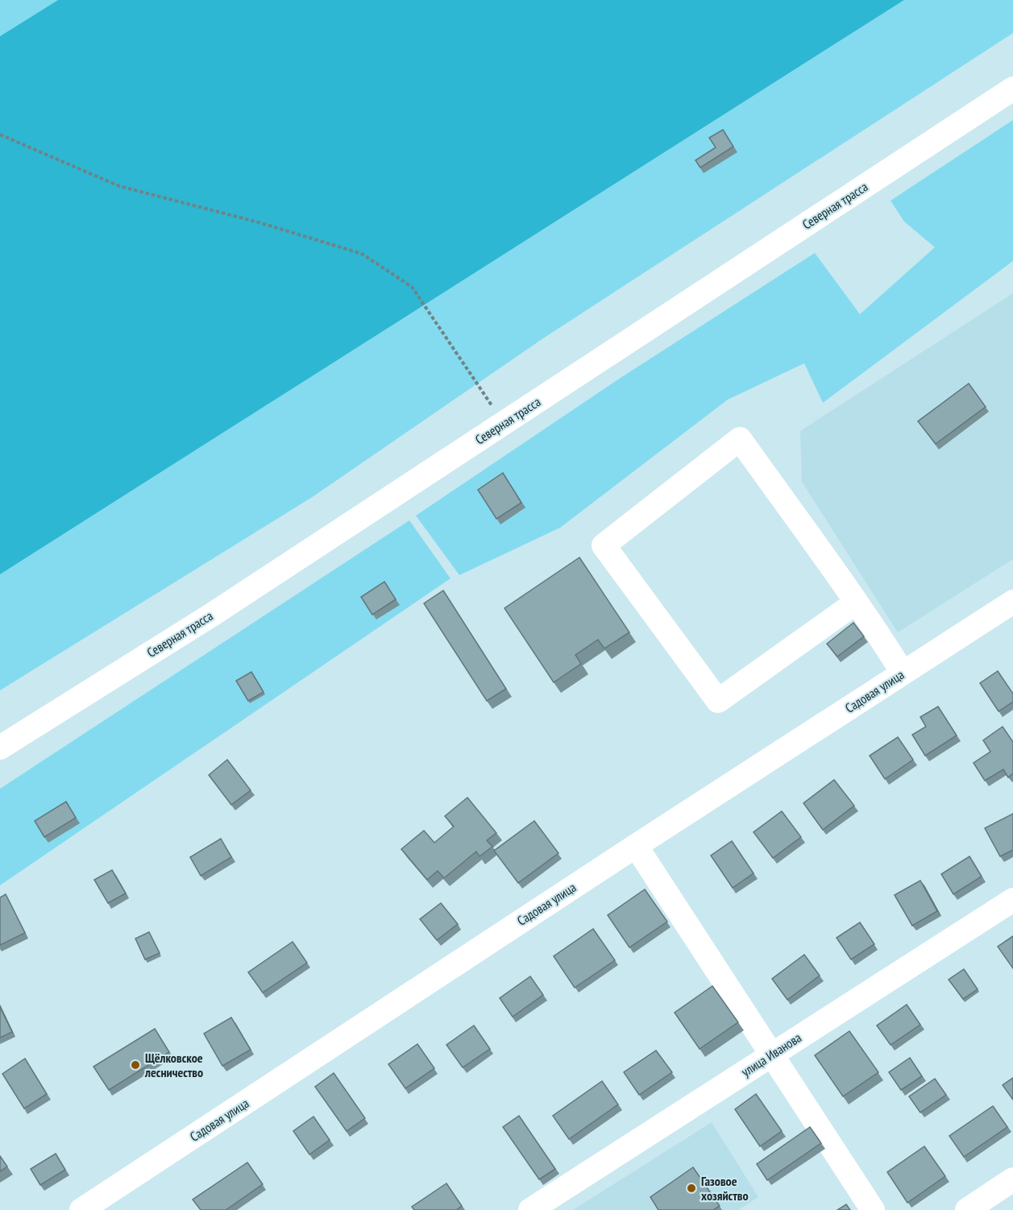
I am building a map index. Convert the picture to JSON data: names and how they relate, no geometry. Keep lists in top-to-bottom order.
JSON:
{
  "streets": {
    "street": ["Северная трасса", "Садовая улица", "улица Иванова"]
  },
  "places": ["Щёлковское лесничество", "Газовое хозяйство"]
}
